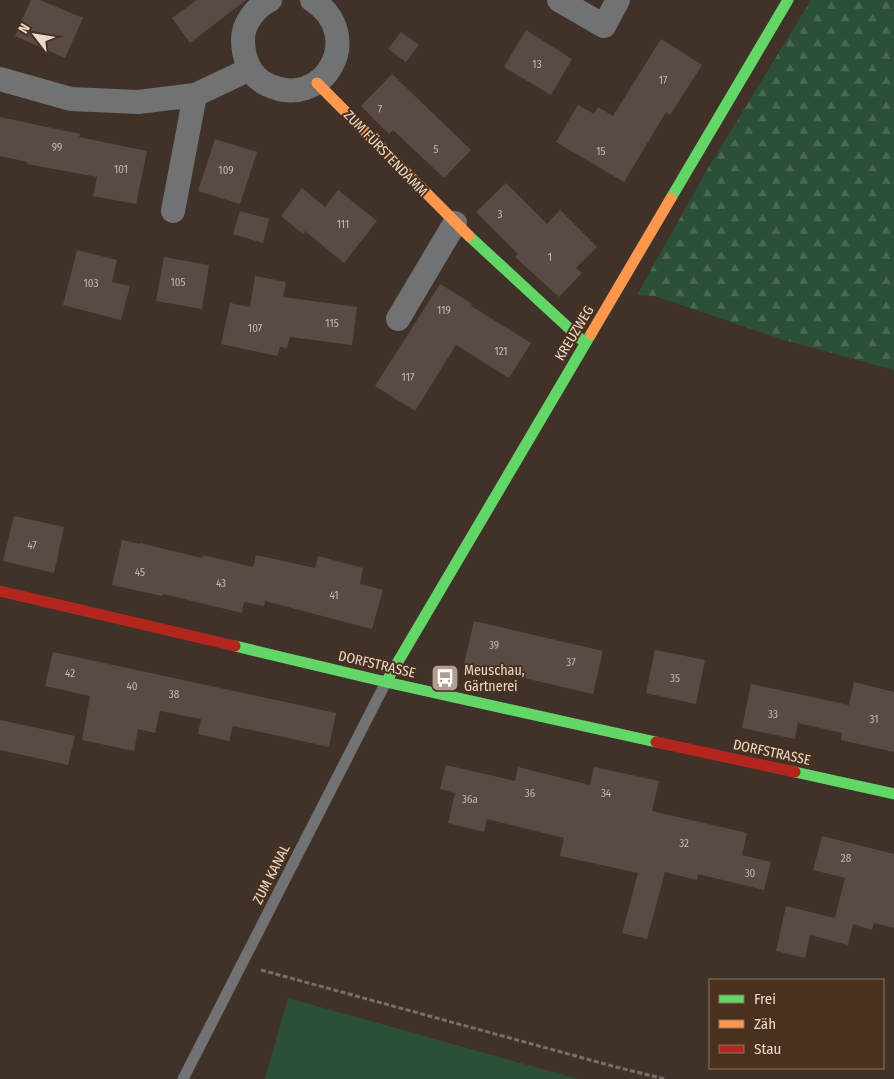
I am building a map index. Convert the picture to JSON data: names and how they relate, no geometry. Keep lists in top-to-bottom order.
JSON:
{
  "streets": {
    "street": ["ZUM FÜRSTENDAMM", "KREUZWEG", "DORFSTRASSE"],
    "lane": ["ZUM KANAL"]
  },
  "crossings": [
    ["ZUM FÜRSTENDAMM", "KREUZWEG"],
    ["KREUZWEG", "DORFSTRASSE"],
    ["KREUZWEG", "ZUM KANAL"],
    ["DORFSTRASSE", "ZUM KANAL"]
  ],
  "places": {
    "bus stop": ["Meuschau, Gärtnerei"]
  },
  "house_numbers": [
    "13",
    "17",
    "7",
    "99",
    "5",
    "15",
    "101",
    "109",
    "3",
    "111",
    "1",
    "105",
    "103",
    "119",
    "115",
    "107",
    "121",
    "117",
    "47",
    "45",
    "43",
    "41",
    "39",
    "37",
    "42",
    "35",
    "40",
    "38",
    "33",
    "31",
    "36",
    "34",
    "36a",
    "32",
    "28",
    "30"
  ],
  "legend": ["Frei", "Zäh", "Stau"],
  "north": "top left"
}
